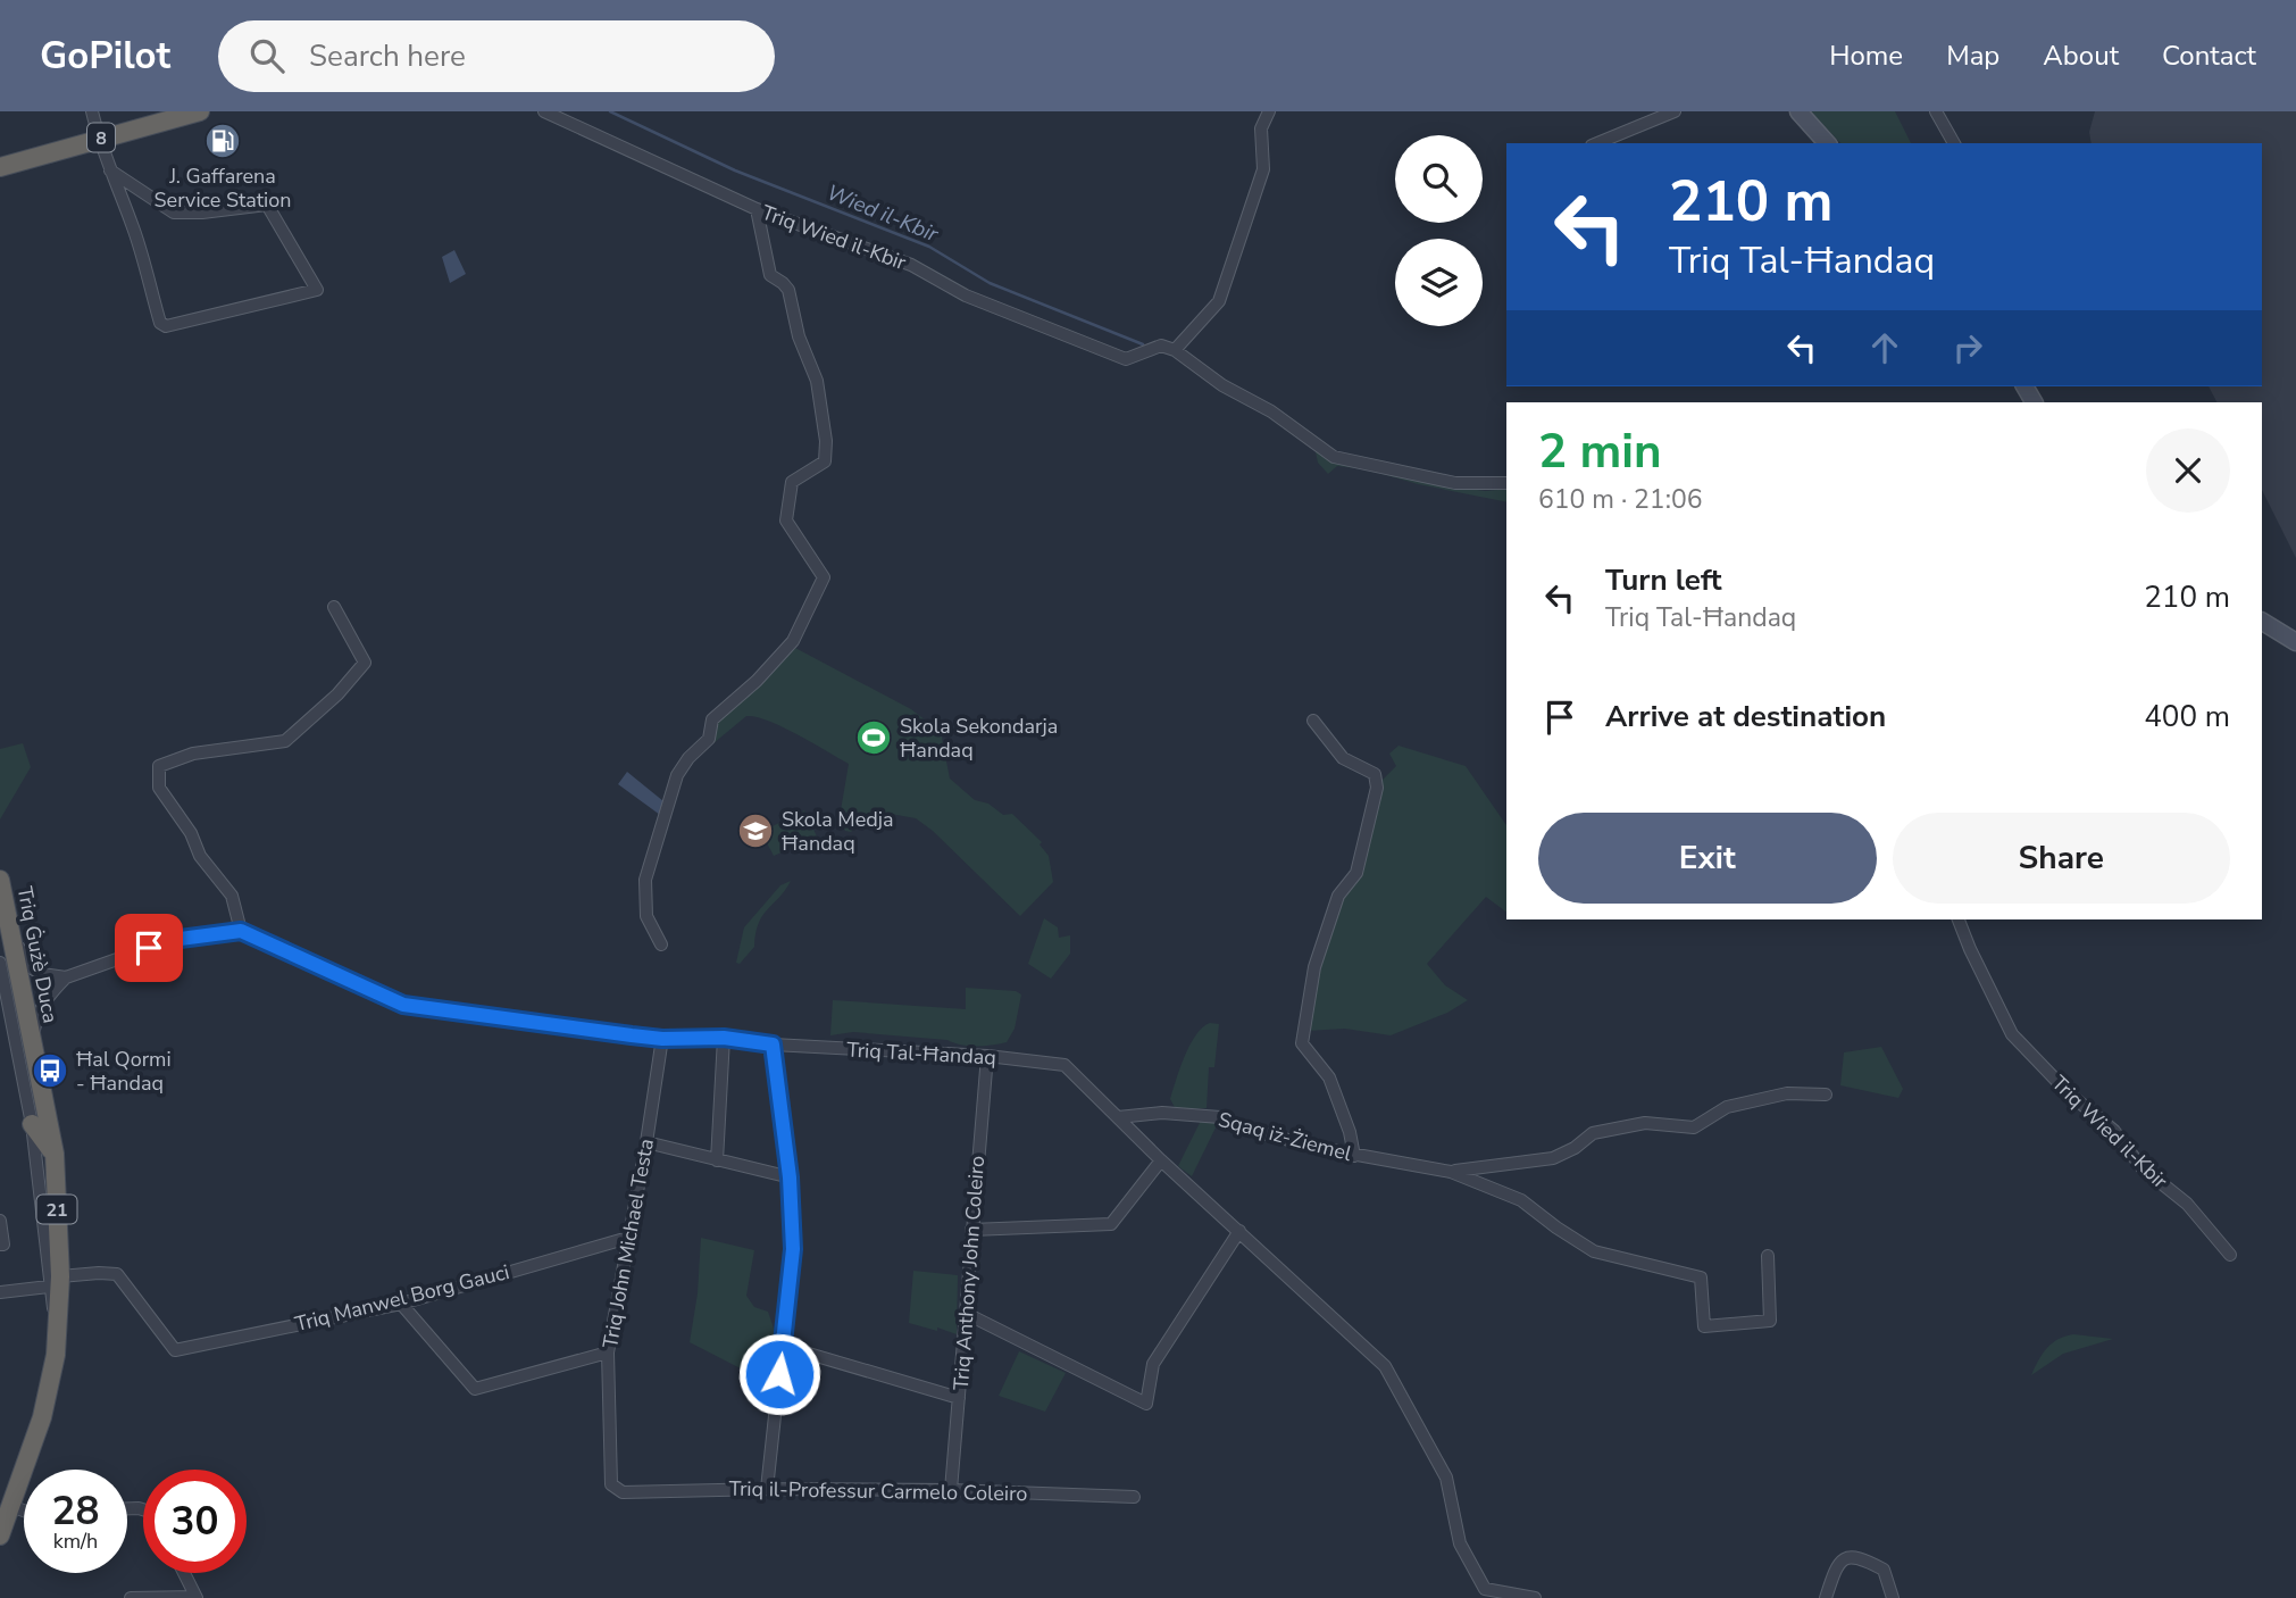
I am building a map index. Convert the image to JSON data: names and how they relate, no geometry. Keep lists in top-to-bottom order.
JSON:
{
  "streets": {
    "highway": ["8", "Triq Ġużè Duca", "21"],
    "street": [
      "Triq Wied il-Kbir",
      "Triq Tal-Ħandaq",
      "Sqaq iż-Żiemel",
      "Triq John Michael Testa",
      "Triq Anthony John Coleiro",
      "Triq Manwel Borg Gauci",
      "Triq il-Professur Carmelo Coleiro"
    ]
  },
  "crossings": [
    ["Triq Ġużè Duca", "Triq Manwel Borg Gauci"],
    ["Triq Tal-Ħandaq", "Sqaq iż-Żiemel"],
    ["Triq Tal-Ħandaq", "Triq John Michael Testa"],
    ["Triq Tal-Ħandaq", "Triq Anthony John Coleiro"],
    ["Triq John Michael Testa", "Triq Manwel Borg Gauci"],
    ["Triq John Michael Testa", "Triq il-Professur Carmelo Coleiro"],
    ["Triq Anthony John Coleiro", "Triq il-Professur Carmelo Coleiro"]
  ],
  "water": ["Wied il-Kbir"],
  "places": {
    "fuel station": ["J. Gaffarena Service Station"],
    "sports": ["Skola Sekondarja Ħandaq"],
    "school or university": ["Skola Medja Ħandaq"],
    "bus stop": ["Ħal Qormi - Ħandaq"]
  },
  "page": {
    "header": "GoPilot",
    "search": "Search here",
    "nav": [
      "Home",
      "Map",
      "About",
      "Contact"
    ],
    "turn": ["210 m", "Triq Tal-Ħandaq"],
    "heading": ["2 min", "610 m · 21:06"],
    "list": [
      {
        "name": "Turn left",
        "note": "Triq Tal-Ħandaq",
        "value": "210 m"
      },
      {
        "name": "Arrive at destination",
        "value": "400 m"
      }
    ],
    "buttons": ["Exit", "Share"],
    "speed": "28 km/h",
    "limit": "30"
  }
}
